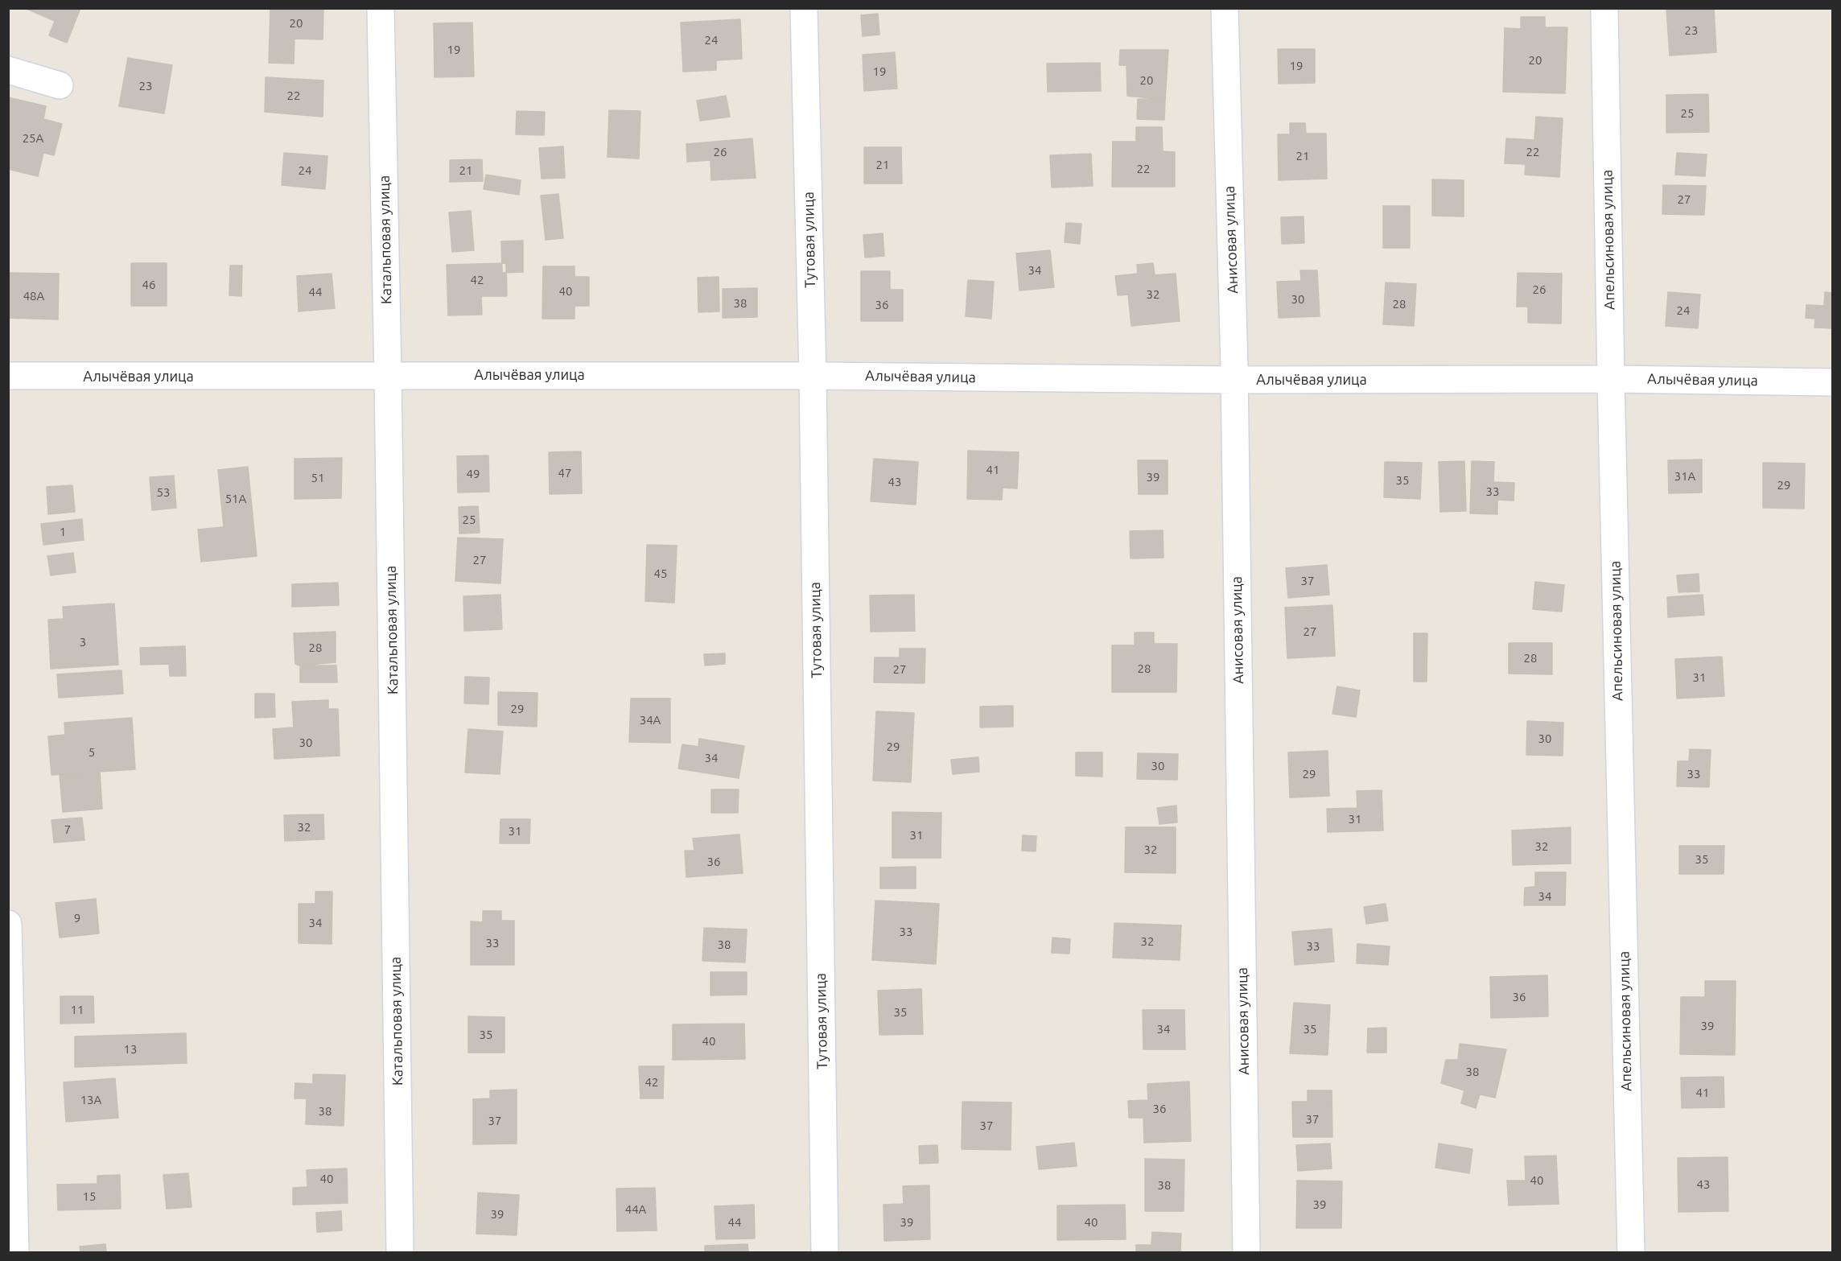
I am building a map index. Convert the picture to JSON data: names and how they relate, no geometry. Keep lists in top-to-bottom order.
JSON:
{
  "streets": {
    "street": [
      "Катальповая улица",
      "Тутовая улица",
      "Анисовая улица",
      "Апельсиновая улица",
      "Алычёвая улица"
    ]
  },
  "crossings": [
    ["Катальповая улица", "Алычёвая улица"],
    ["Тутовая улица", "Алычёвая улица"],
    ["Анисовая улица", "Алычёвая улица"],
    ["Апельсиновая улица", "Алычёвая улица"]
  ],
  "house_numbers": [
    "20",
    "23",
    "24",
    "19",
    "20",
    "19",
    "19",
    "20",
    "23",
    "22",
    "25",
    "25А",
    "26",
    "22",
    "21",
    "21",
    "22",
    "24",
    "21",
    "27",
    "34",
    "42",
    "46",
    "26",
    "40",
    "44",
    "32",
    "48А",
    "30",
    "38",
    "28",
    "36",
    "24",
    "41",
    "47",
    "49",
    "31А",
    "39",
    "51",
    "35",
    "43",
    "29",
    "33",
    "53",
    "51А",
    "25",
    "1",
    "27",
    "45",
    "37",
    "27",
    "3",
    "28",
    "28",
    "28",
    "27",
    "31",
    "29",
    "34А",
    "30",
    "30",
    "29",
    "5",
    "34",
    "30",
    "29",
    "33",
    "31",
    "32",
    "7",
    "31",
    "31",
    "32",
    "32",
    "35",
    "36",
    "34",
    "9",
    "34",
    "33",
    "32",
    "33",
    "38",
    "33",
    "36",
    "11",
    "35",
    "39",
    "34",
    "35",
    "35",
    "40",
    "13",
    "38",
    "42",
    "41",
    "13А",
    "36",
    "38",
    "37",
    "37",
    "37",
    "40",
    "40",
    "43",
    "38",
    "15",
    "39",
    "44А",
    "39",
    "44",
    "39",
    "40"
  ]
}
